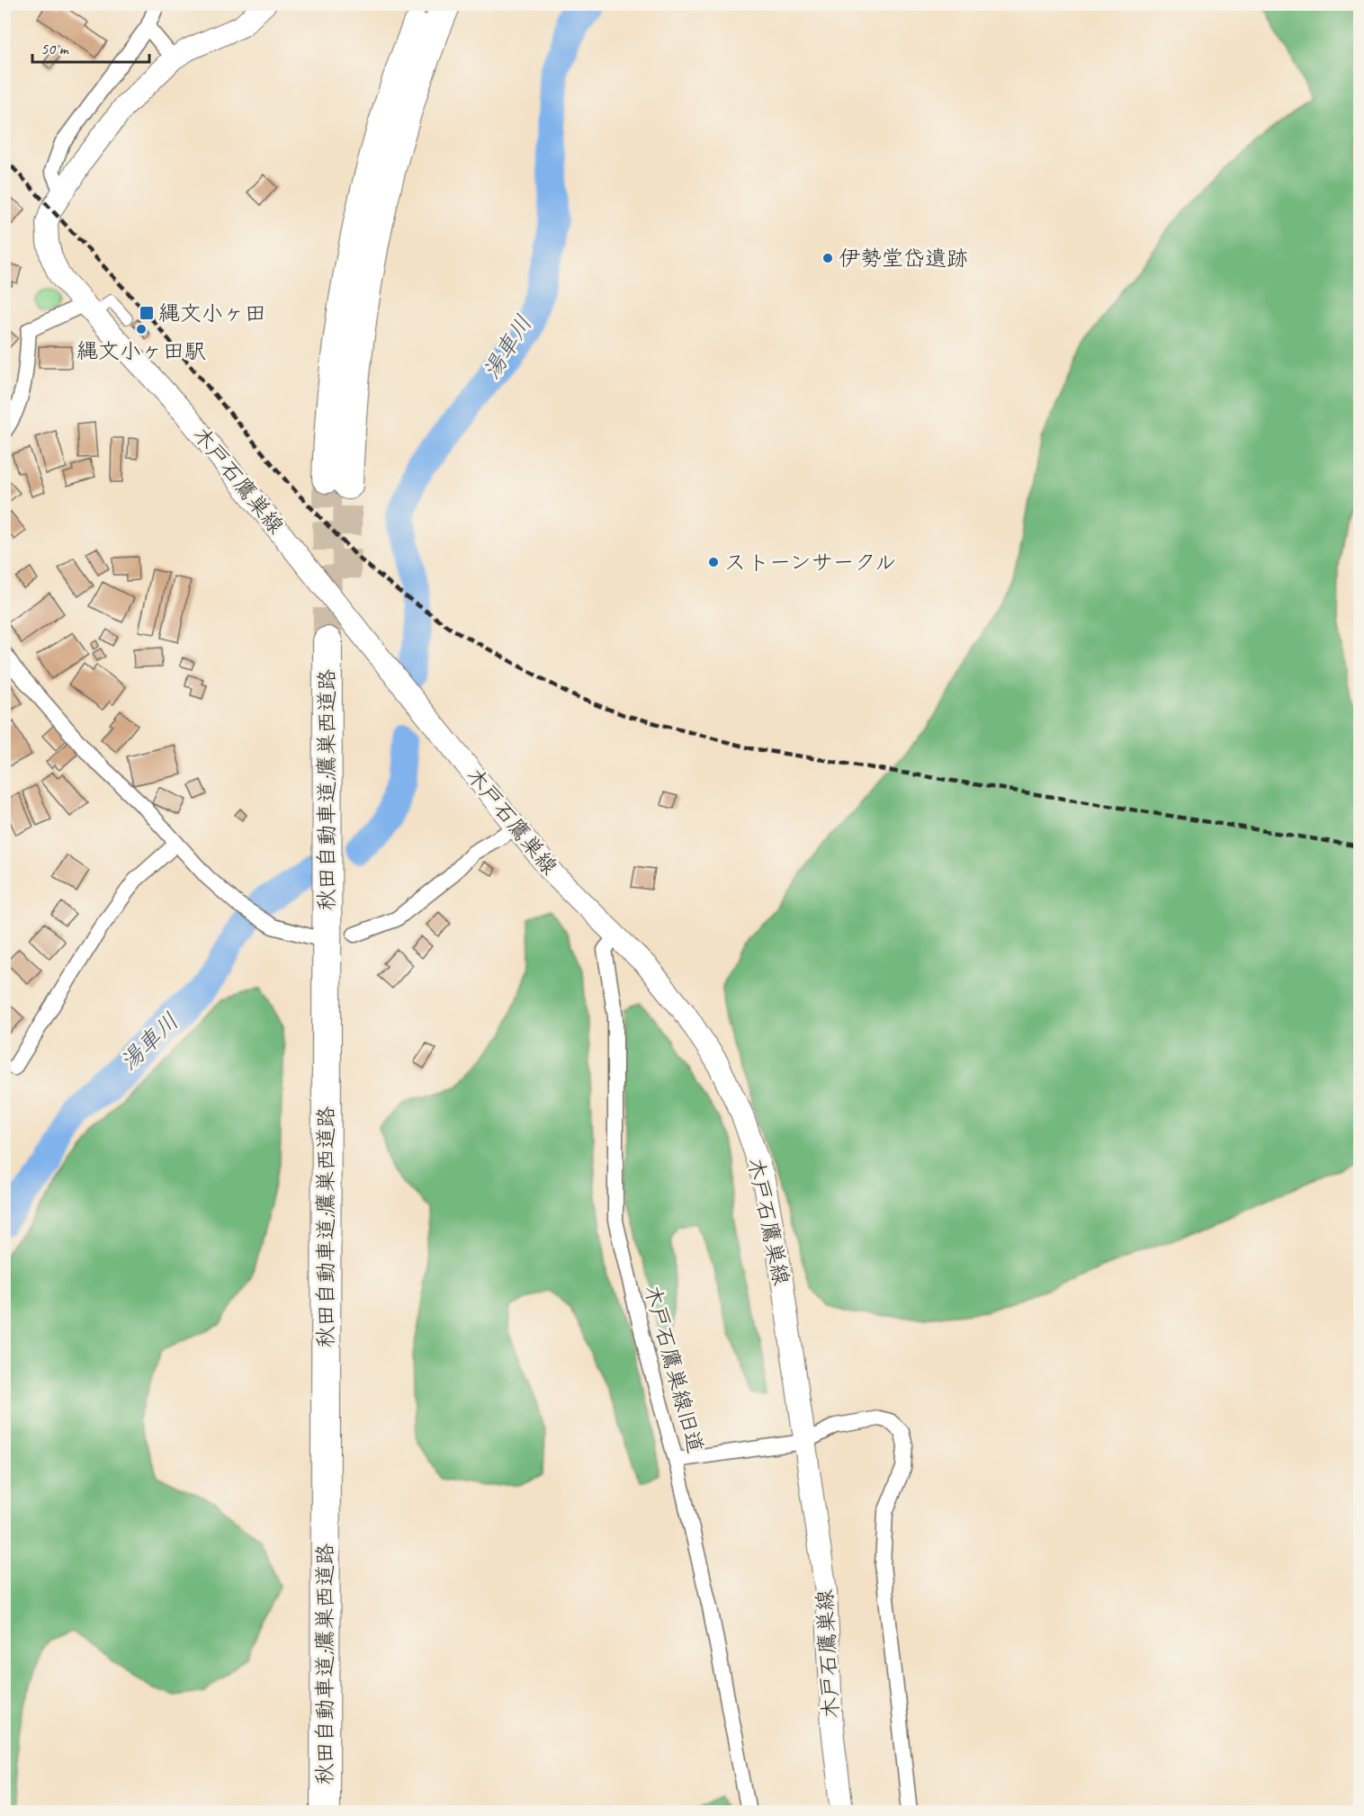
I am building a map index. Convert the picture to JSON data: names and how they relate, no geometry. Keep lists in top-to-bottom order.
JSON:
{
  "streets": {
    "highway": ["秋田自動車道;鷹巣西道路"],
    "main road": ["木戸石鷹巣線"],
    "street": ["木戸石鷹巣線旧道"]
  },
  "crossings": [
    ["木戸石鷹巣線", "木戸石鷹巣線旧道"]
  ],
  "water": ["湯車川"],
  "places": {
    "other": ["伊勢堂岱遺跡", "縄文小ヶ田駅", "ストーンサークル"],
    "transit": ["縄文小ヶ田"]
  },
  "scale_bar": "50 m"
}
